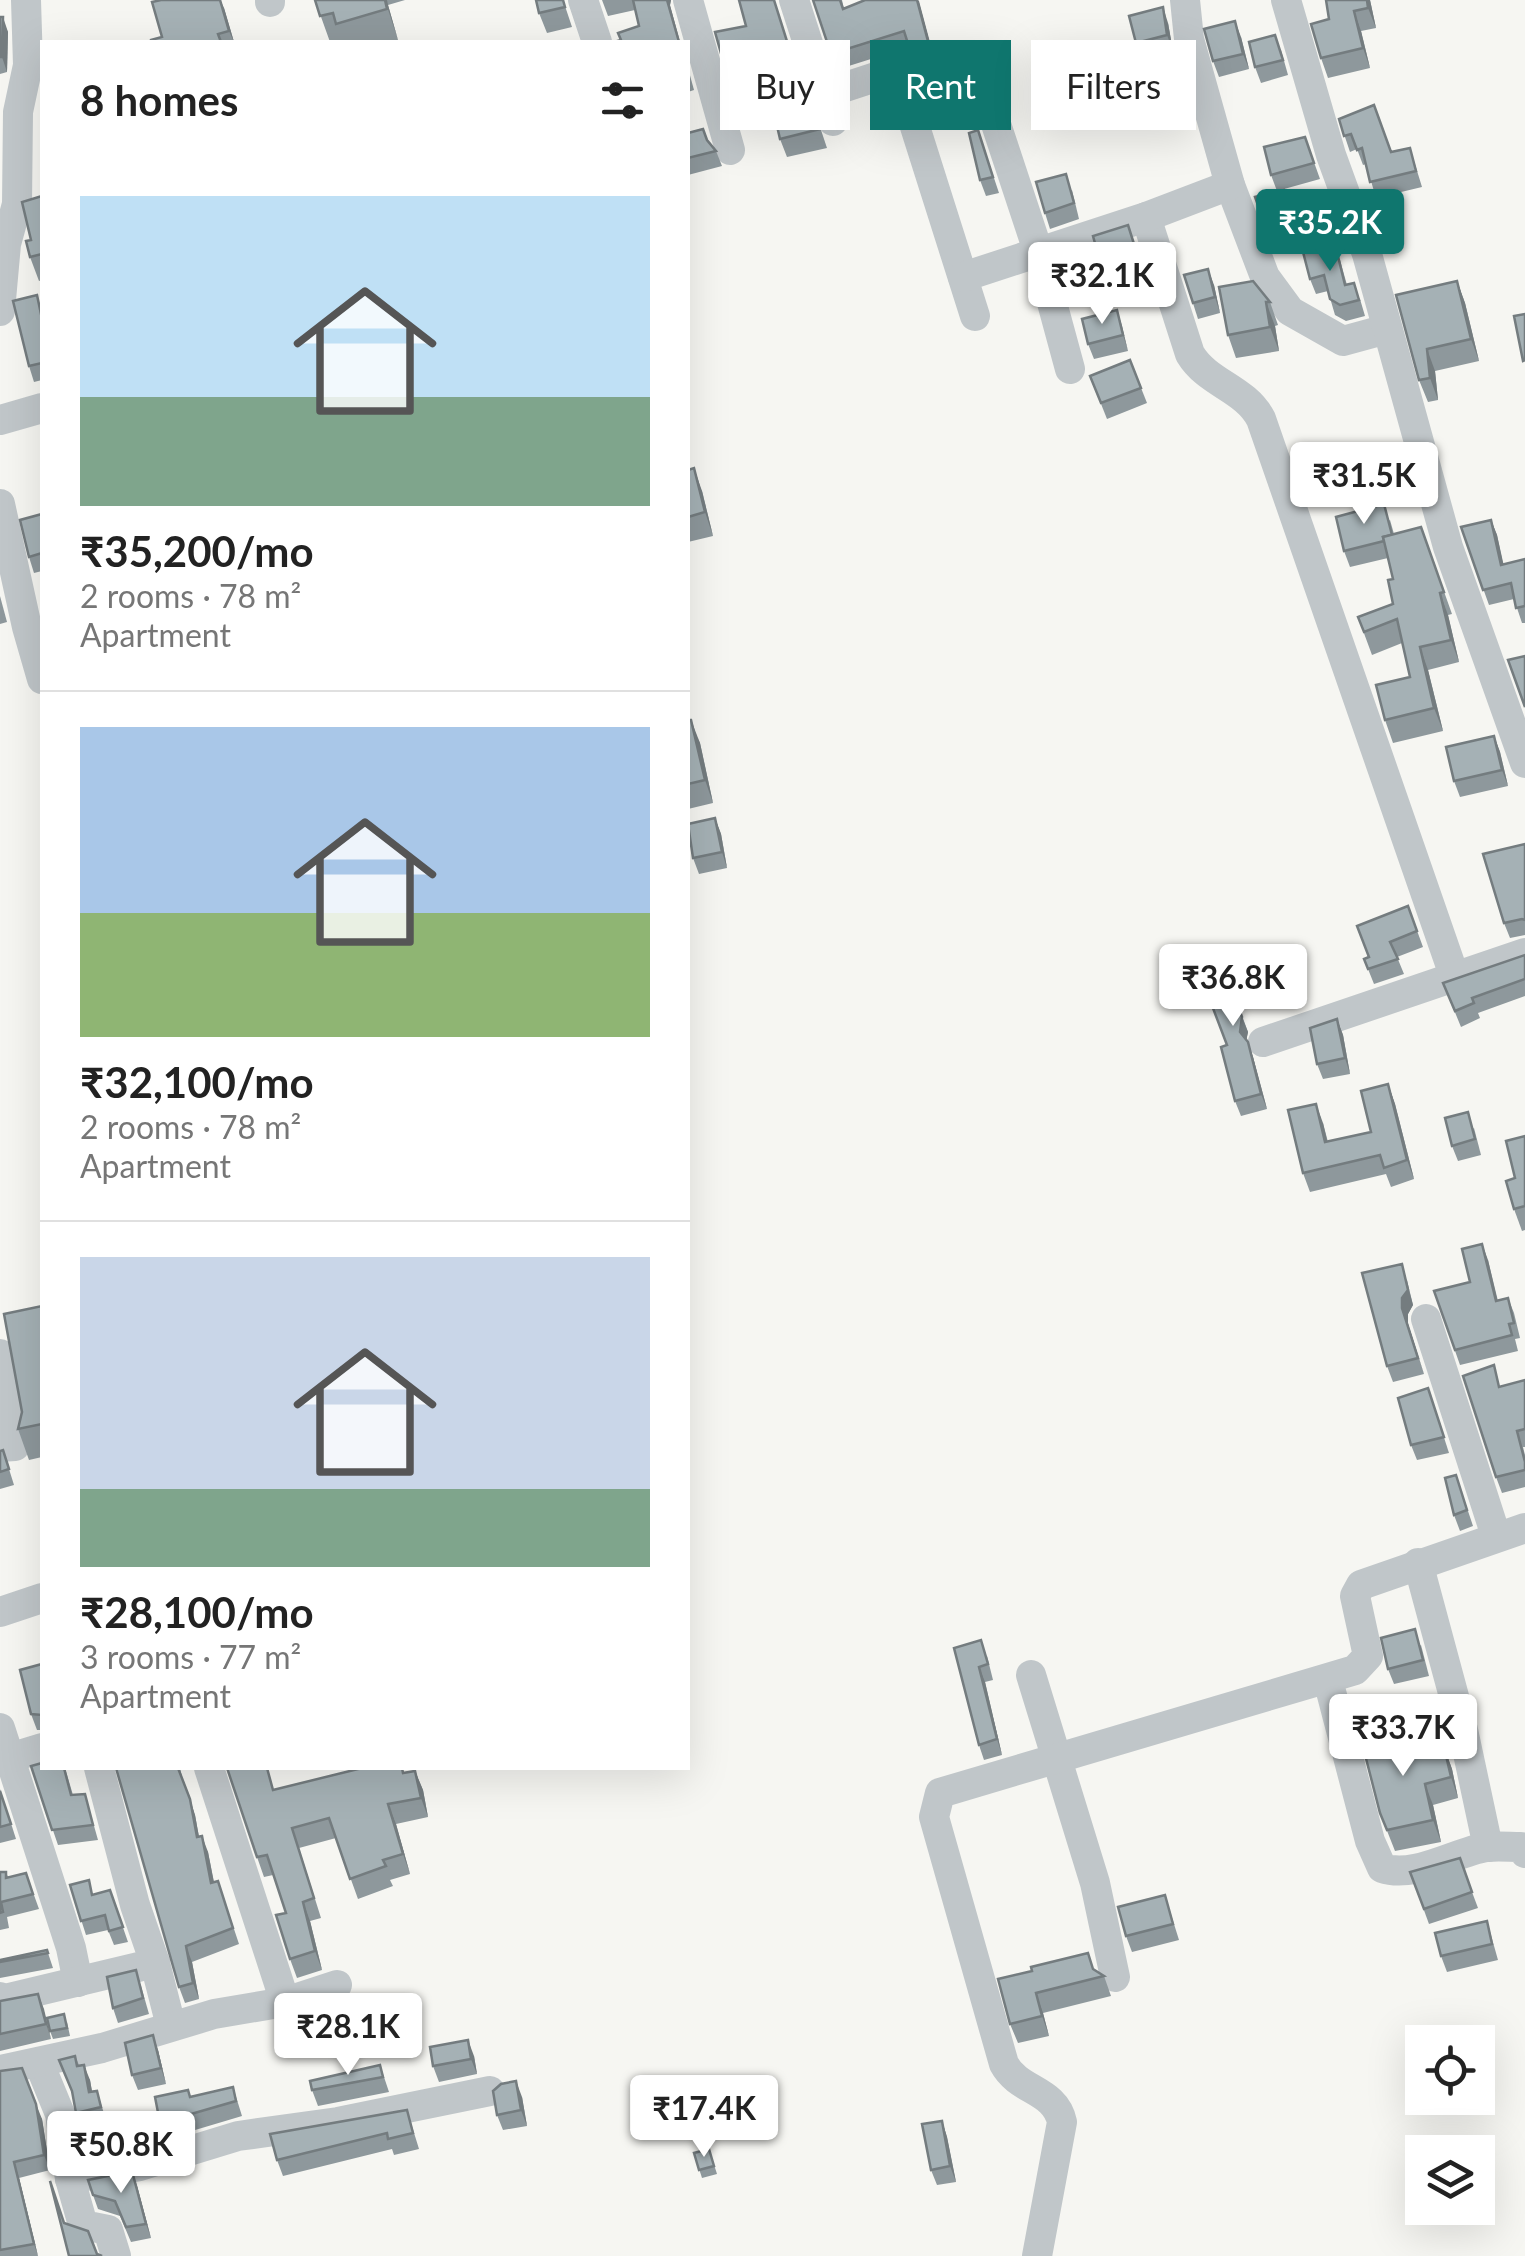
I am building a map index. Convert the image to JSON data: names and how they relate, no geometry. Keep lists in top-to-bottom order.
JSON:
{
  "page": {
    "chip": ["Buy", "Rent", "Filters"],
    "heading": "8 homes",
    "list": [
      {
        "name": "₹35,200/mo",
        "note": "2 rooms · 78 m² · Apartment"
      },
      {
        "name": "₹32,100/mo",
        "note": "2 rooms · 78 m² · Apartment"
      },
      {
        "name": "₹28,100/mo",
        "note": "3 rooms · 77 m² · Apartment"
      }
    ],
    "price": [
      "₹35.2K",
      "₹32.1K",
      "₹31.5K",
      "₹36.8K",
      "₹33.7K",
      "₹28.1K",
      "₹17.4K",
      "₹50.8K"
    ]
  }
}
